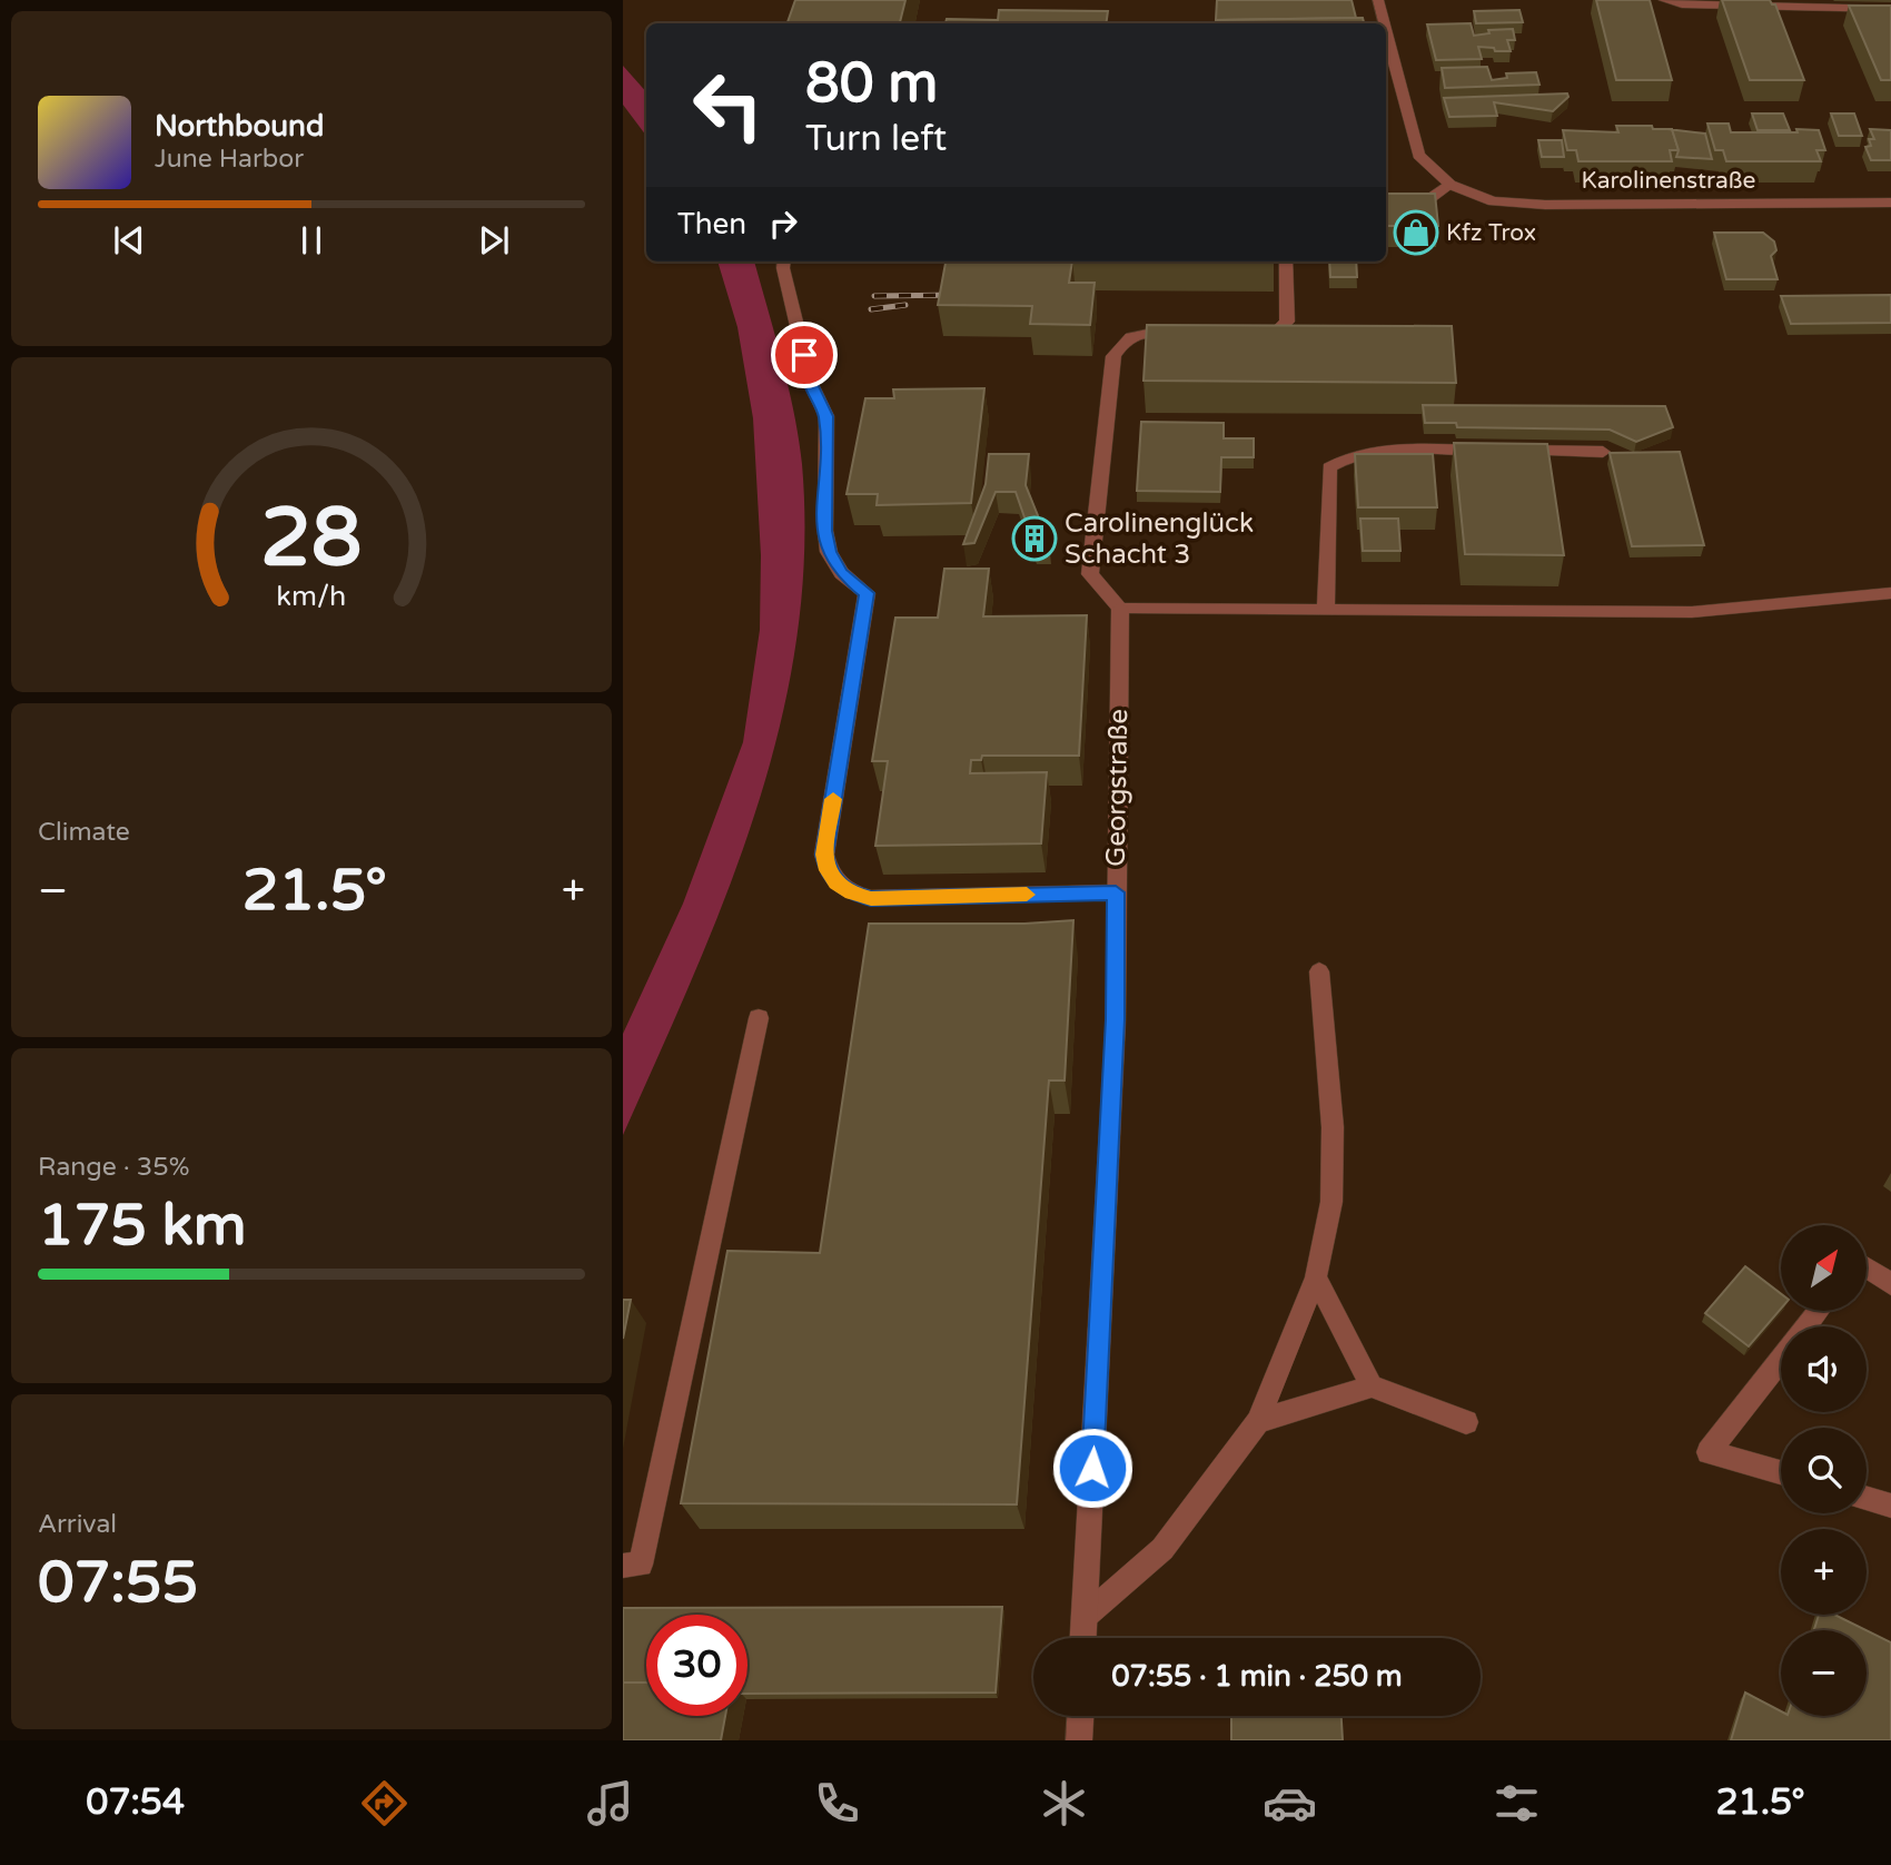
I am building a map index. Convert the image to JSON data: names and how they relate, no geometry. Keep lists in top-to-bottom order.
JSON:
{
  "streets": {
    "street": ["Karolinenstraße", "Georgstraße"]
  },
  "places": {
    "shop": ["Kfz Trox"],
    "building": ["Carolinenglück Schacht 3"]
  },
  "north": "top right",
  "page": {
    "turn": ["80 m", "Turn left"],
    "song": ["Northbound", "June Harbor"],
    "then": "Then",
    "tile": [
      "Climate",
      ["Range · 35%", "175 km"],
      ["Arrival", "07:55"]
    ],
    "heat": ["−", "21.5°", "+"],
    "map_buttons": ["+", "−"],
    "limit": "30",
    "trip": "07:55 · 1 min · 250 m",
    "tabs": ["07:54", "21.5°"],
    "gauge": ["28", "km/h"]
  }
}
